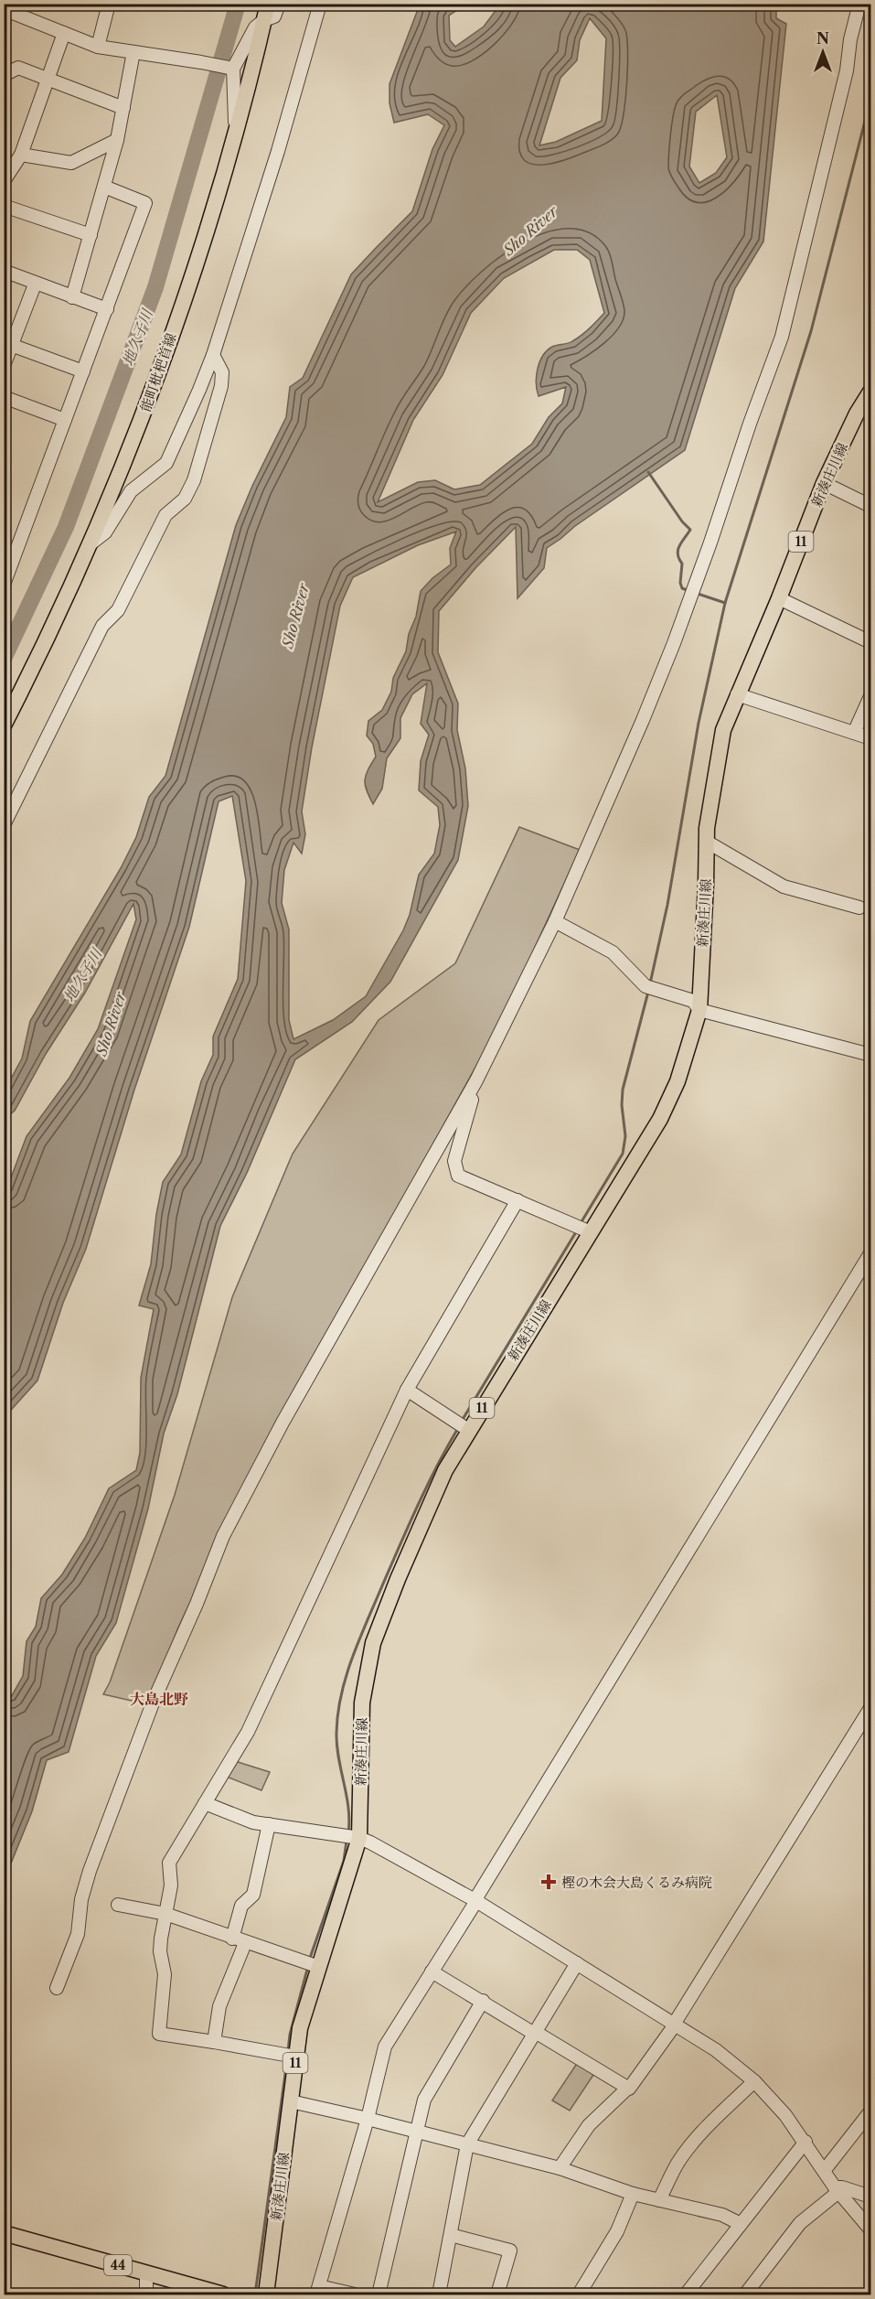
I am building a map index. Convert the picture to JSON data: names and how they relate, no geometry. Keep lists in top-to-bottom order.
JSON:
{
  "streets": {
    "main road": [
      "能町枇杷首線",
      "新湊庄川線",
      "11",
      "44"
    ]
  },
  "districts": ["大島北野"],
  "water": ["Sho River", "地久子川"],
  "places": {
    "health": ["樫の木会大島くるみ病院"]
  },
  "north": "top"
}
